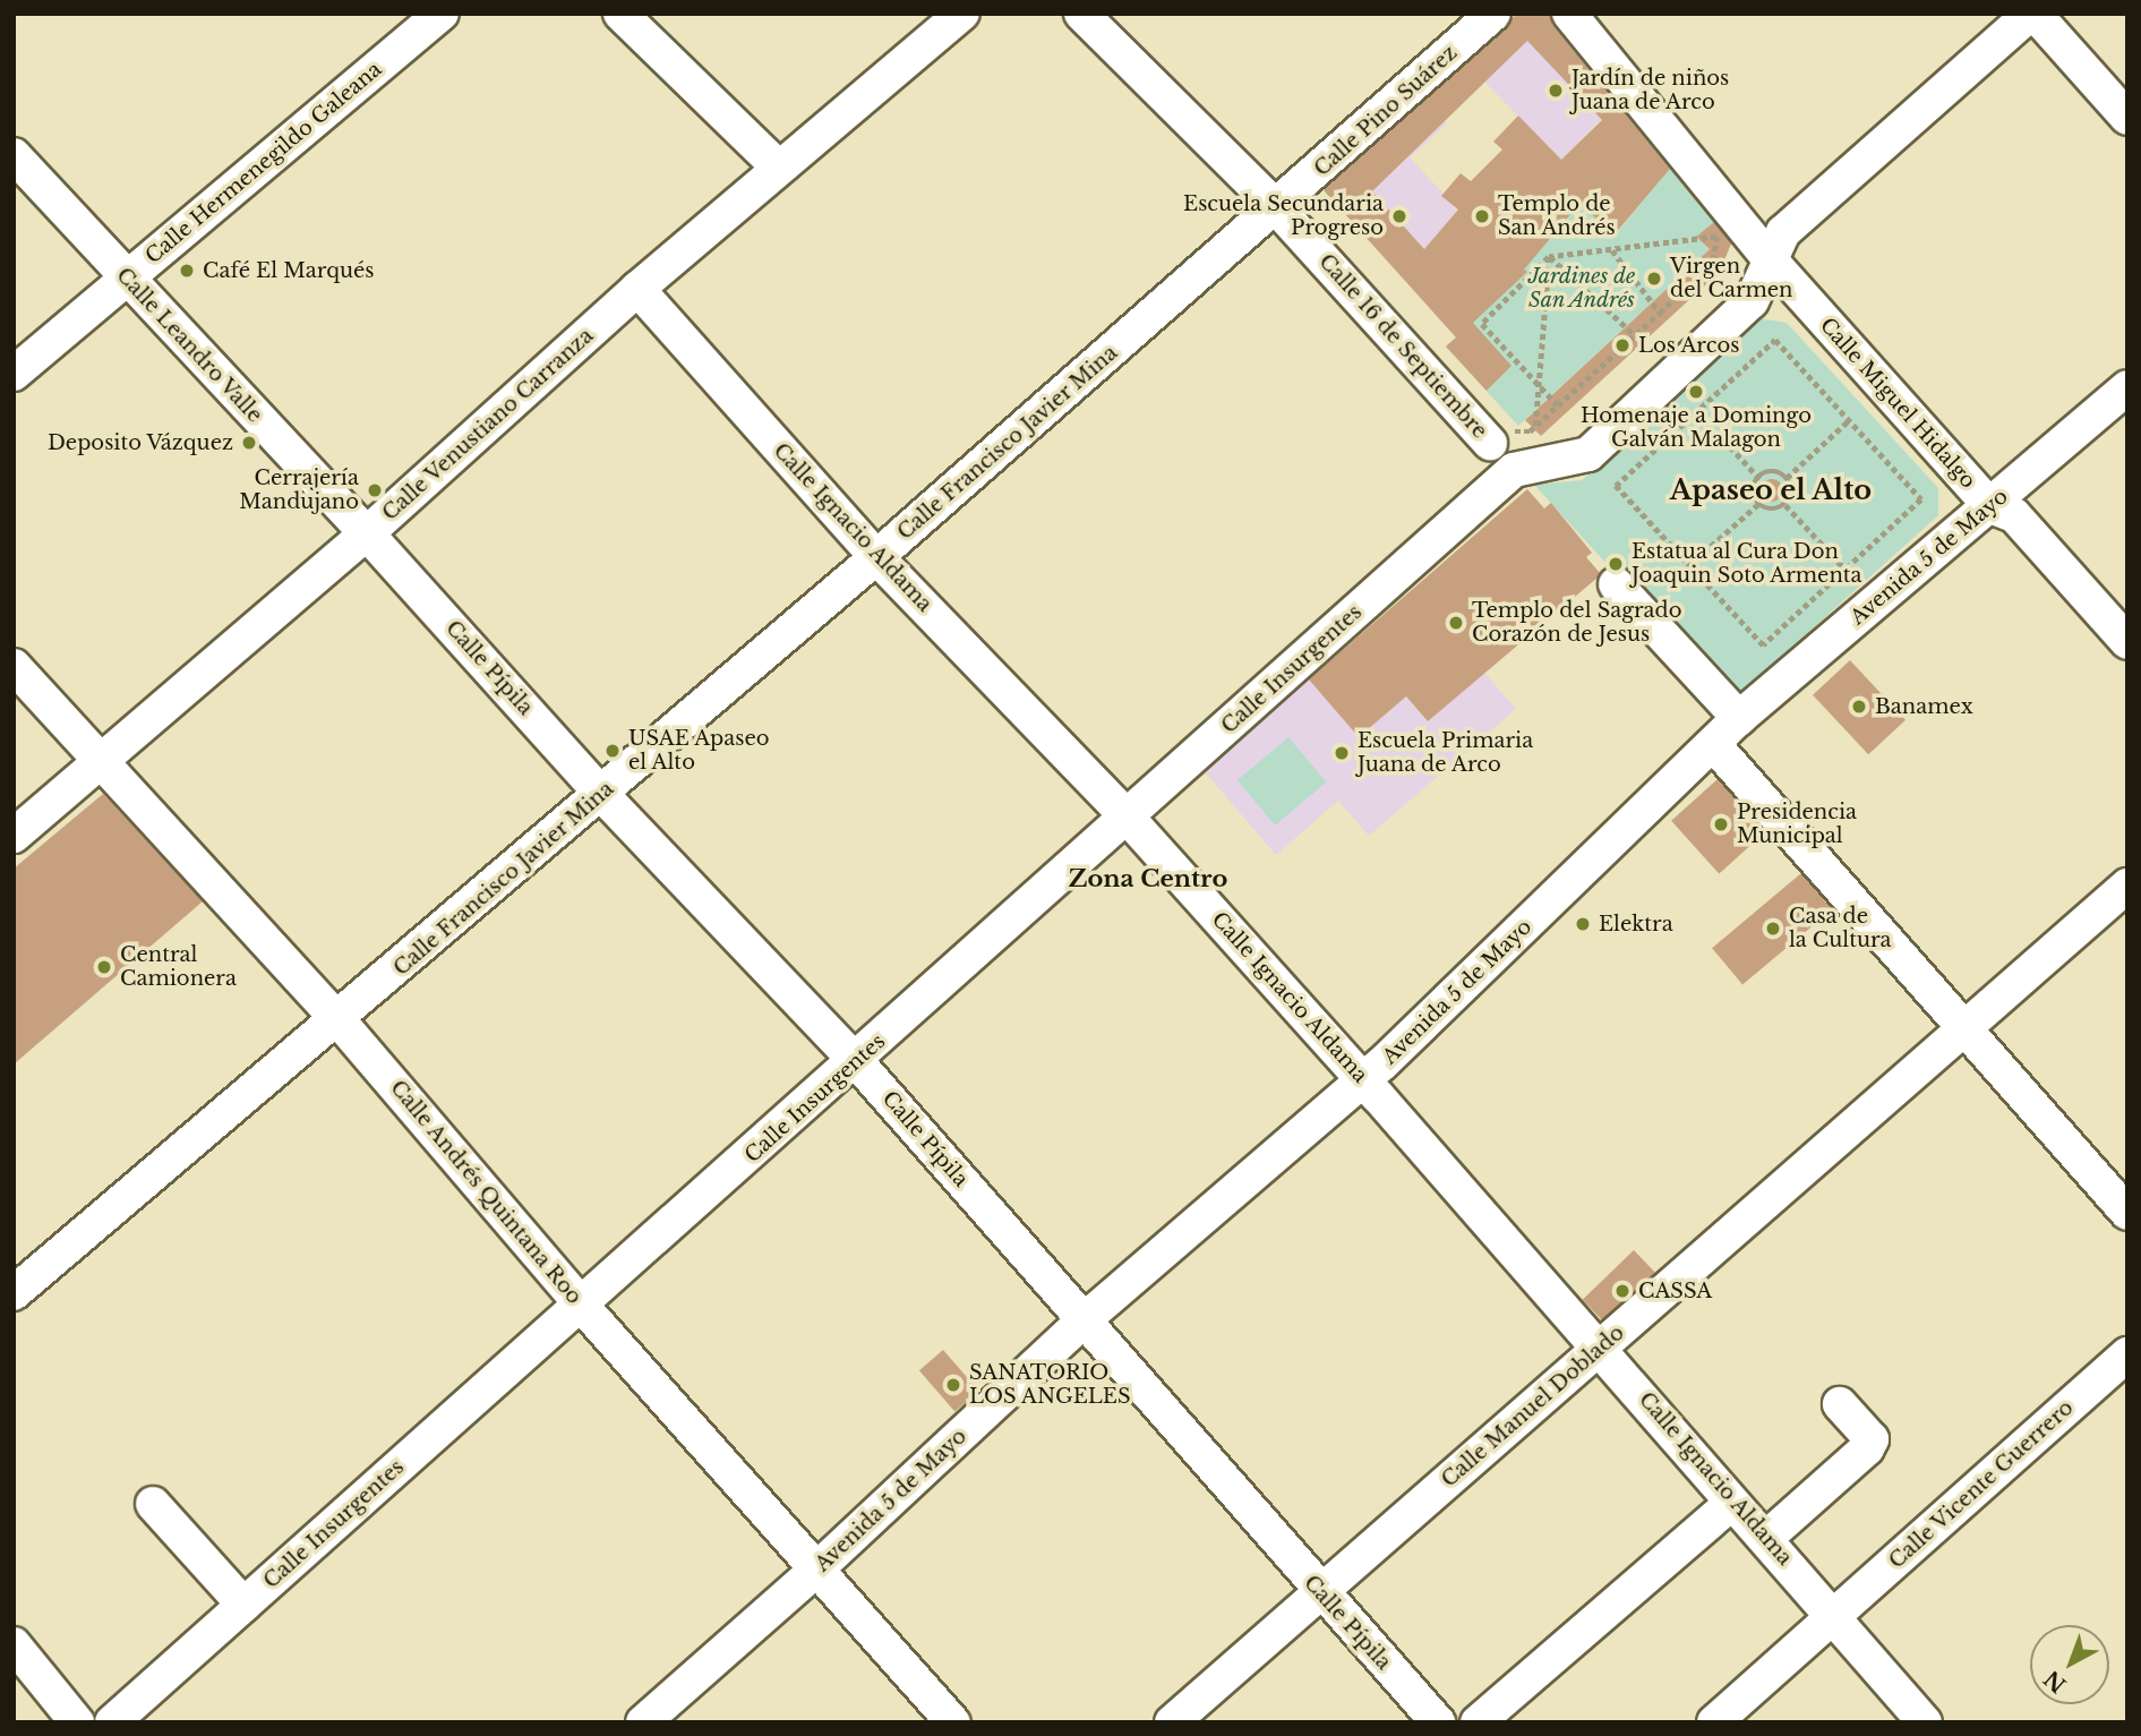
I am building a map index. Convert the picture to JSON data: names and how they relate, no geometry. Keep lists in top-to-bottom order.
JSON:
{
  "streets": {
    "street": [
      "Calle Pino Suárez",
      "Calle Hermenegildo Galeana",
      "Calle Leandro Valle",
      "Calle 16 de Septiembre",
      "Calle Miguel Hidalgo",
      "Calle Venustiano Carranza",
      "Calle Francisco Javier Mina",
      "Calle Ignacio Aldama",
      "Avenida 5 de Mayo",
      "Calle Pípila",
      "Calle Insurgentes",
      "Calle Andrés Quintana Roo",
      "Calle Manuel Doblado",
      "Calle Vicente Guerrero"
    ]
  },
  "crossings": [
    ["Calle Pino Suárez", "Calle 16 de Septiembre"],
    ["Calle Pino Suárez", "Calle Francisco Javier Mina"],
    ["Calle Hermenegildo Galeana", "Calle Leandro Valle"],
    ["Calle Leandro Valle", "Calle Venustiano Carranza"],
    ["Calle Leandro Valle", "Calle Pípila"],
    ["Calle 16 de Septiembre", "Calle Francisco Javier Mina"],
    ["Calle 16 de Septiembre", "Calle Insurgentes"],
    ["Calle Miguel Hidalgo", "Avenida 5 de Mayo"],
    ["Calle Venustiano Carranza", "Calle Ignacio Aldama"],
    ["Calle Venustiano Carranza", "Calle Pípila"],
    ["Calle Venustiano Carranza", "Calle Andrés Quintana Roo"],
    ["Calle Francisco Javier Mina", "Calle Ignacio Aldama"],
    ["Calle Francisco Javier Mina", "Calle Pípila"],
    ["Calle Francisco Javier Mina", "Calle Andrés Quintana Roo"],
    ["Calle Ignacio Aldama", "Avenida 5 de Mayo"],
    ["Calle Ignacio Aldama", "Calle Insurgentes"],
    ["Calle Ignacio Aldama", "Calle Manuel Doblado"],
    ["Calle Ignacio Aldama", "Calle Vicente Guerrero"],
    ["Avenida 5 de Mayo", "Calle Pípila"],
    ["Avenida 5 de Mayo", "Calle Andrés Quintana Roo"],
    ["Calle Pípila", "Calle Insurgentes"],
    ["Calle Pípila", "Calle Manuel Doblado"],
    ["Calle Insurgentes", "Calle Andrés Quintana Roo"]
  ],
  "districts": ["Apaseo el Alto", "Zona Centro"],
  "parks": ["Jardines de San Andrés"],
  "places": [
    "Jardín de niños Juana de Arco",
    "Escuela Secundaria Progreso",
    "Templo de San Andrés",
    "Café El Marqués",
    "Virgen del Carmen",
    "Los Arcos",
    "Homenaje a Domingo Galván Malagon",
    "Deposito Vázquez",
    "Cerrajería Mandujano",
    "Estatua al Cura Don Joaquin Soto Armenta",
    "Templo del Sagrado Corazón de Jesus",
    "Banamex",
    "USAE Apaseo el Alto",
    "Escuela Primaria Juana de Arco",
    "Presidencia Municipal",
    "Elektra",
    "Casa de la Cultura",
    "Central Camionera",
    "CASSA",
    "SANATORIO LOS ANGELES"
  ],
  "north": "bottom left"
}
